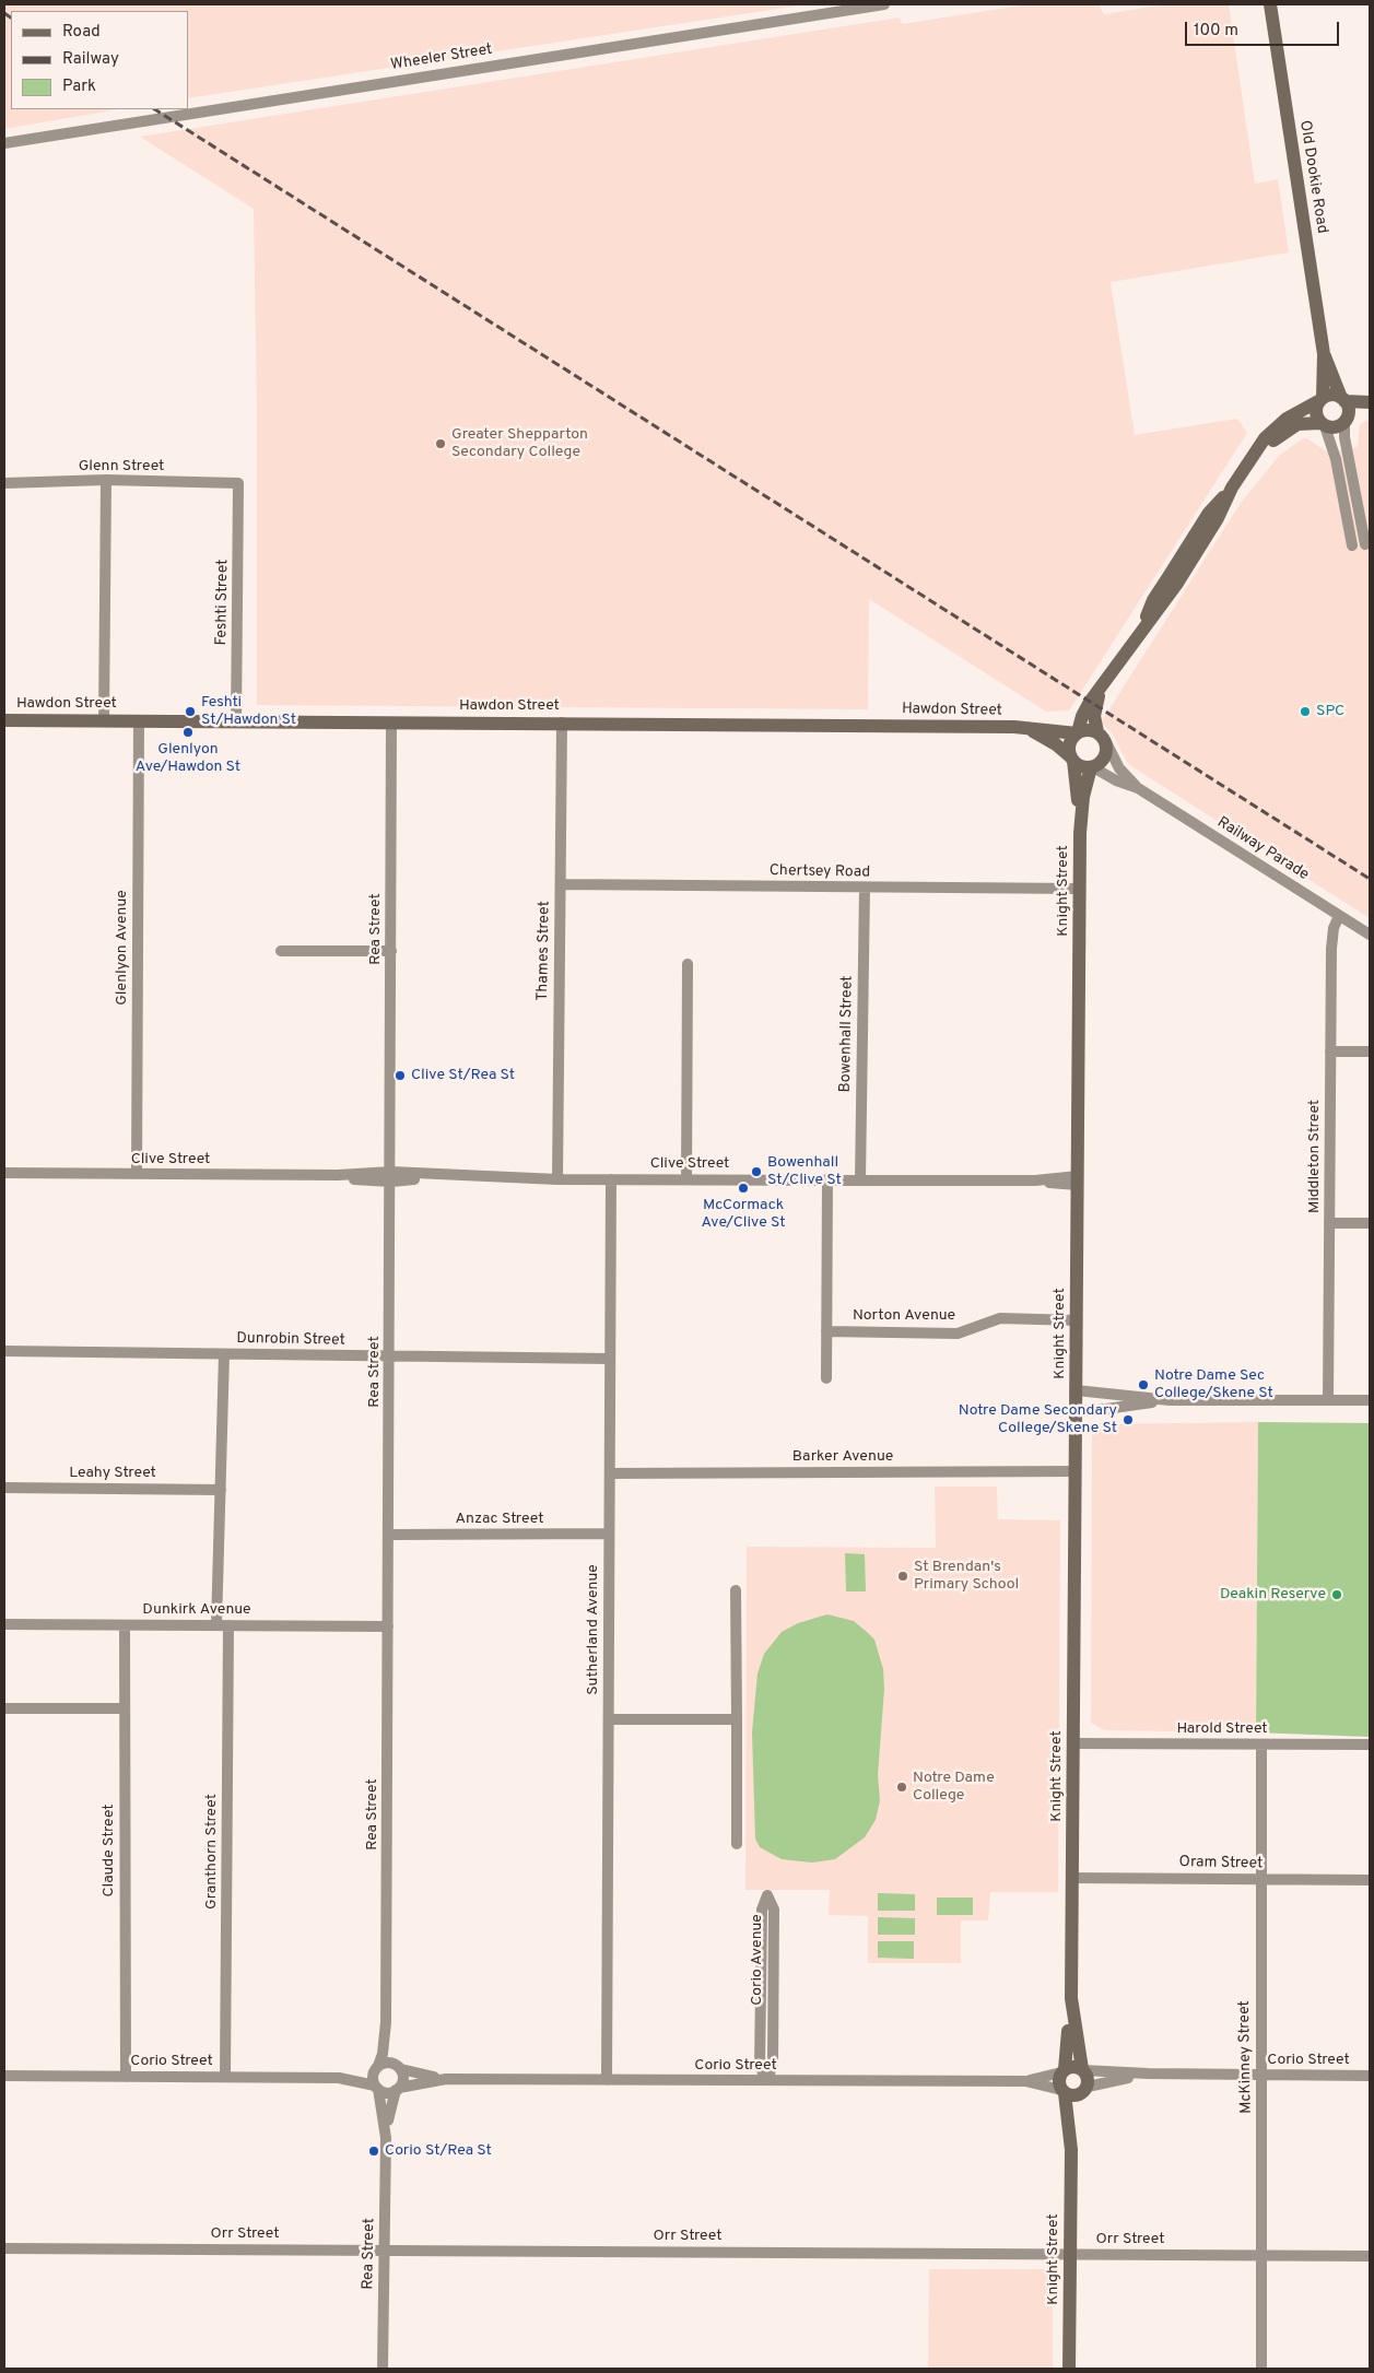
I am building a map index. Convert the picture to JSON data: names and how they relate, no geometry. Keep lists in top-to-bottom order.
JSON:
{
  "streets": {
    "street": [
      "Wheeler Street",
      "Old Dookie Road",
      "Glenn Street",
      "Feshti Street",
      "Hawdon Street",
      "Railway Parade",
      "Chertsey Road",
      "Knight Street",
      "Rea Street",
      "Glenlyon Avenue",
      "Thames Street",
      "Bowenhall Street",
      "Middleton Street",
      "Clive Street",
      "Norton Avenue",
      "Dunrobin Street",
      "Barker Avenue",
      "Leahy Street",
      "Anzac Street",
      "Dunkirk Avenue",
      "Sutherland Avenue",
      "Harold Street",
      "Claude Street",
      "Granthorn Street",
      "Oram Street",
      "Corio Avenue",
      "McKinney Street",
      "Corio Street",
      "Orr Street"
    ]
  },
  "crossings": [
    ["Glenn Street", "Feshti Street"],
    ["Feshti Street", "Hawdon Street"],
    ["Hawdon Street", "Railway Parade"],
    ["Hawdon Street", "Knight Street"],
    ["Hawdon Street", "Rea Street"],
    ["Hawdon Street", "Glenlyon Avenue"],
    ["Hawdon Street", "Thames Street"],
    ["Railway Parade", "Knight Street"],
    ["Railway Parade", "Middleton Street"],
    ["Chertsey Road", "Knight Street"],
    ["Chertsey Road", "Thames Street"],
    ["Chertsey Road", "Bowenhall Street"],
    ["Knight Street", "Clive Street"],
    ["Knight Street", "Norton Avenue"],
    ["Knight Street", "Barker Avenue"],
    ["Knight Street", "Harold Street"],
    ["Knight Street", "Oram Street"],
    ["Knight Street", "Corio Street"],
    ["Knight Street", "Orr Street"],
    ["Rea Street", "Clive Street"],
    ["Rea Street", "Dunrobin Street"],
    ["Rea Street", "Anzac Street"],
    ["Rea Street", "Dunkirk Avenue"],
    ["Rea Street", "Corio Street"],
    ["Rea Street", "Orr Street"],
    ["Glenlyon Avenue", "Clive Street"],
    ["Thames Street", "Clive Street"],
    ["Bowenhall Street", "Clive Street"],
    ["Clive Street", "Sutherland Avenue"],
    ["Dunrobin Street", "Sutherland Avenue"],
    ["Dunrobin Street", "Granthorn Street"],
    ["Barker Avenue", "Sutherland Avenue"],
    ["Leahy Street", "Granthorn Street"],
    ["Anzac Street", "Sutherland Avenue"],
    ["Dunkirk Avenue", "Claude Street"],
    ["Dunkirk Avenue", "Granthorn Street"],
    ["Sutherland Avenue", "Corio Street"],
    ["Harold Street", "McKinney Street"],
    ["Claude Street", "Corio Street"],
    ["Granthorn Street", "Corio Street"],
    ["Oram Street", "McKinney Street"],
    ["Corio Avenue", "Corio Street"],
    ["McKinney Street", "Corio Street"],
    ["McKinney Street", "Orr Street"]
  ],
  "places": [
    "Greater Shepparton Secondary College",
    "Feshti St/Hawdon St",
    "SPC",
    "Glenlyon Ave/Hawdon St",
    "Clive St/Rea St",
    "Bowenhall St/Clive St",
    "McCormack Ave/Clive St",
    "Notre Dame Sec College/Skene St",
    "Notre Dame Secondary College/Skene St",
    "St Brendan's Primary School",
    "Deakin Reserve",
    "Notre Dame College",
    "Corio St/Rea St"
  ],
  "legend": ["Road", "Railway", "Park"],
  "scale_bar": "100 m"
}
